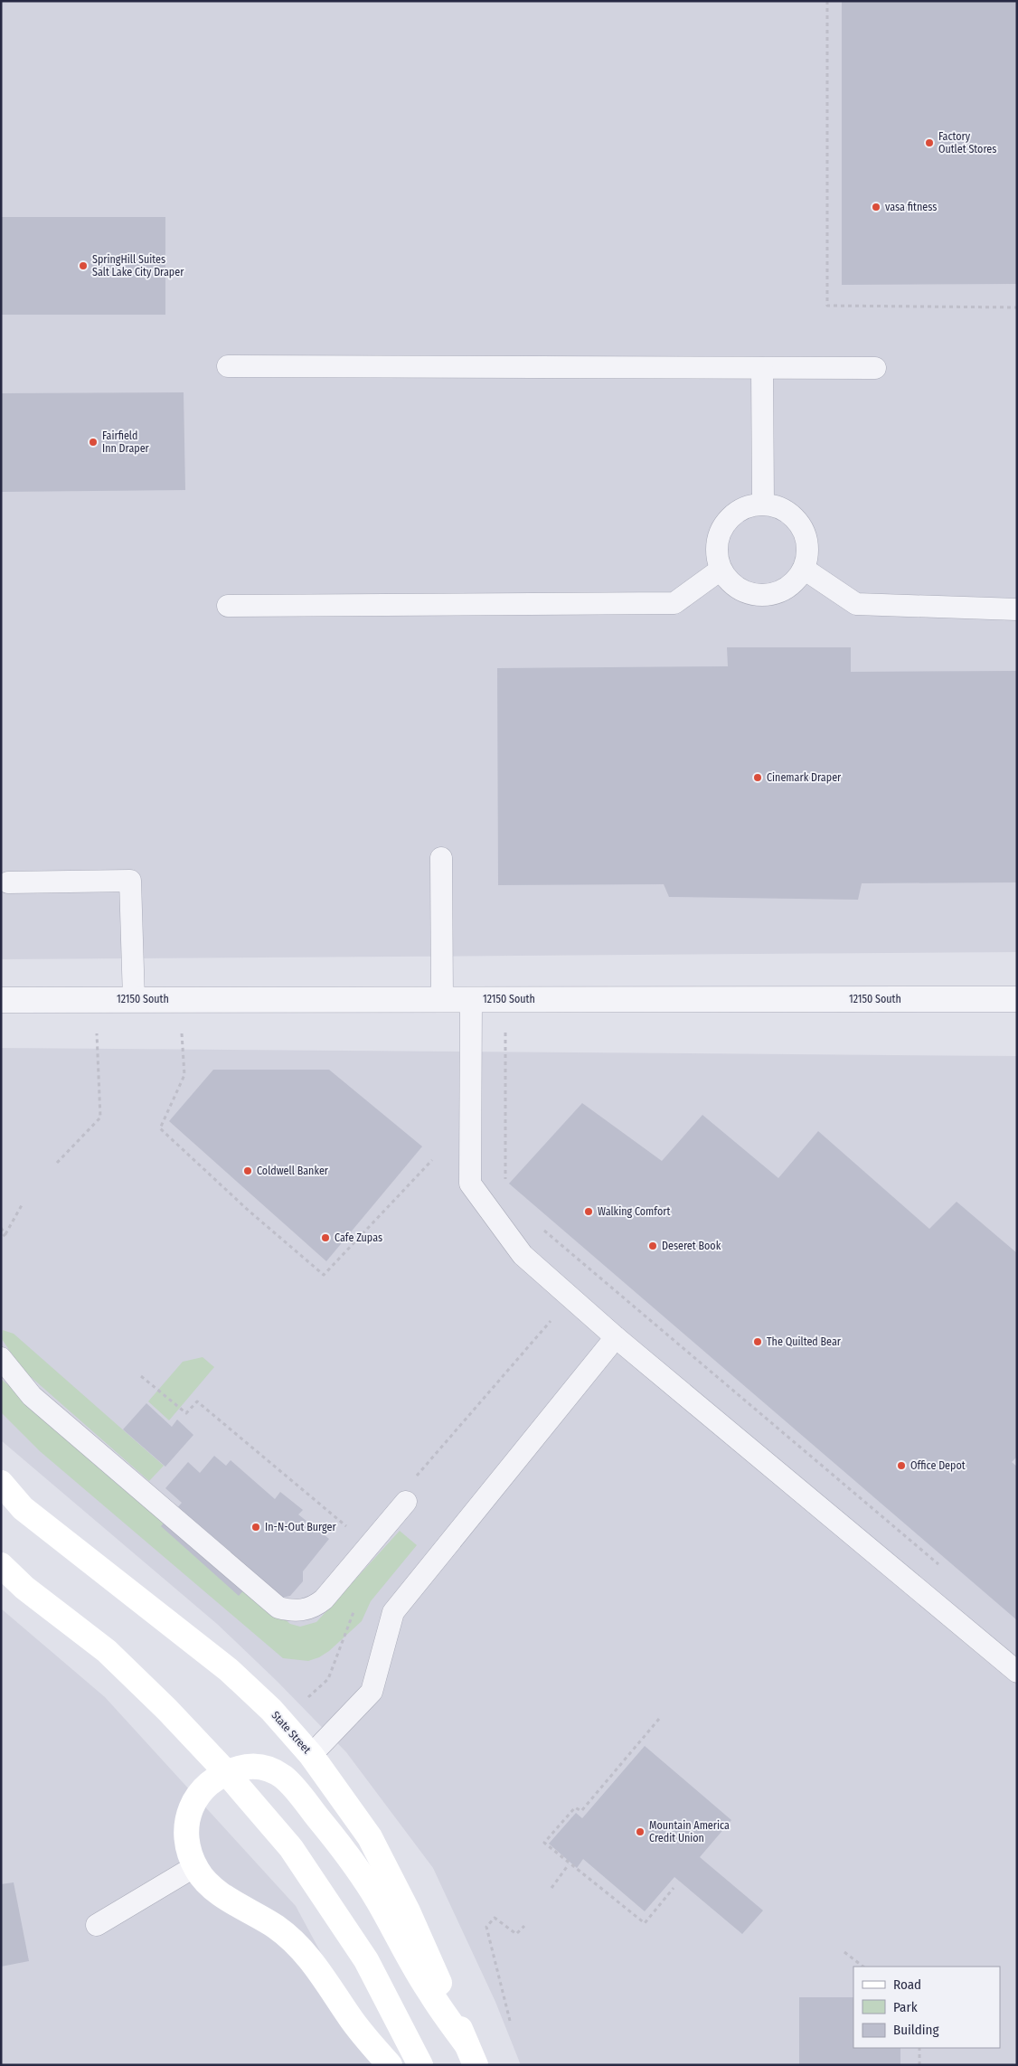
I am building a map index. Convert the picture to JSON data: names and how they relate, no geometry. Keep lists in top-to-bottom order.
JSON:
{
  "streets": {
    "main road": ["State Street"],
    "street": ["12150 South"]
  },
  "places": [
    "Factory Outlet Stores",
    "vasa fitness",
    "SpringHill Suites Salt Lake City Draper",
    "Fairfield Inn Draper",
    "Cinemark Draper",
    "Coldwell Banker",
    "Walking Comfort",
    "Cafe Zupas",
    "Deseret Book",
    "The Quilted Bear",
    "Office Depot",
    "In-N-Out Burger",
    "Mountain America Credit Union"
  ],
  "legend": ["Road", "Park", "Building"]
}
